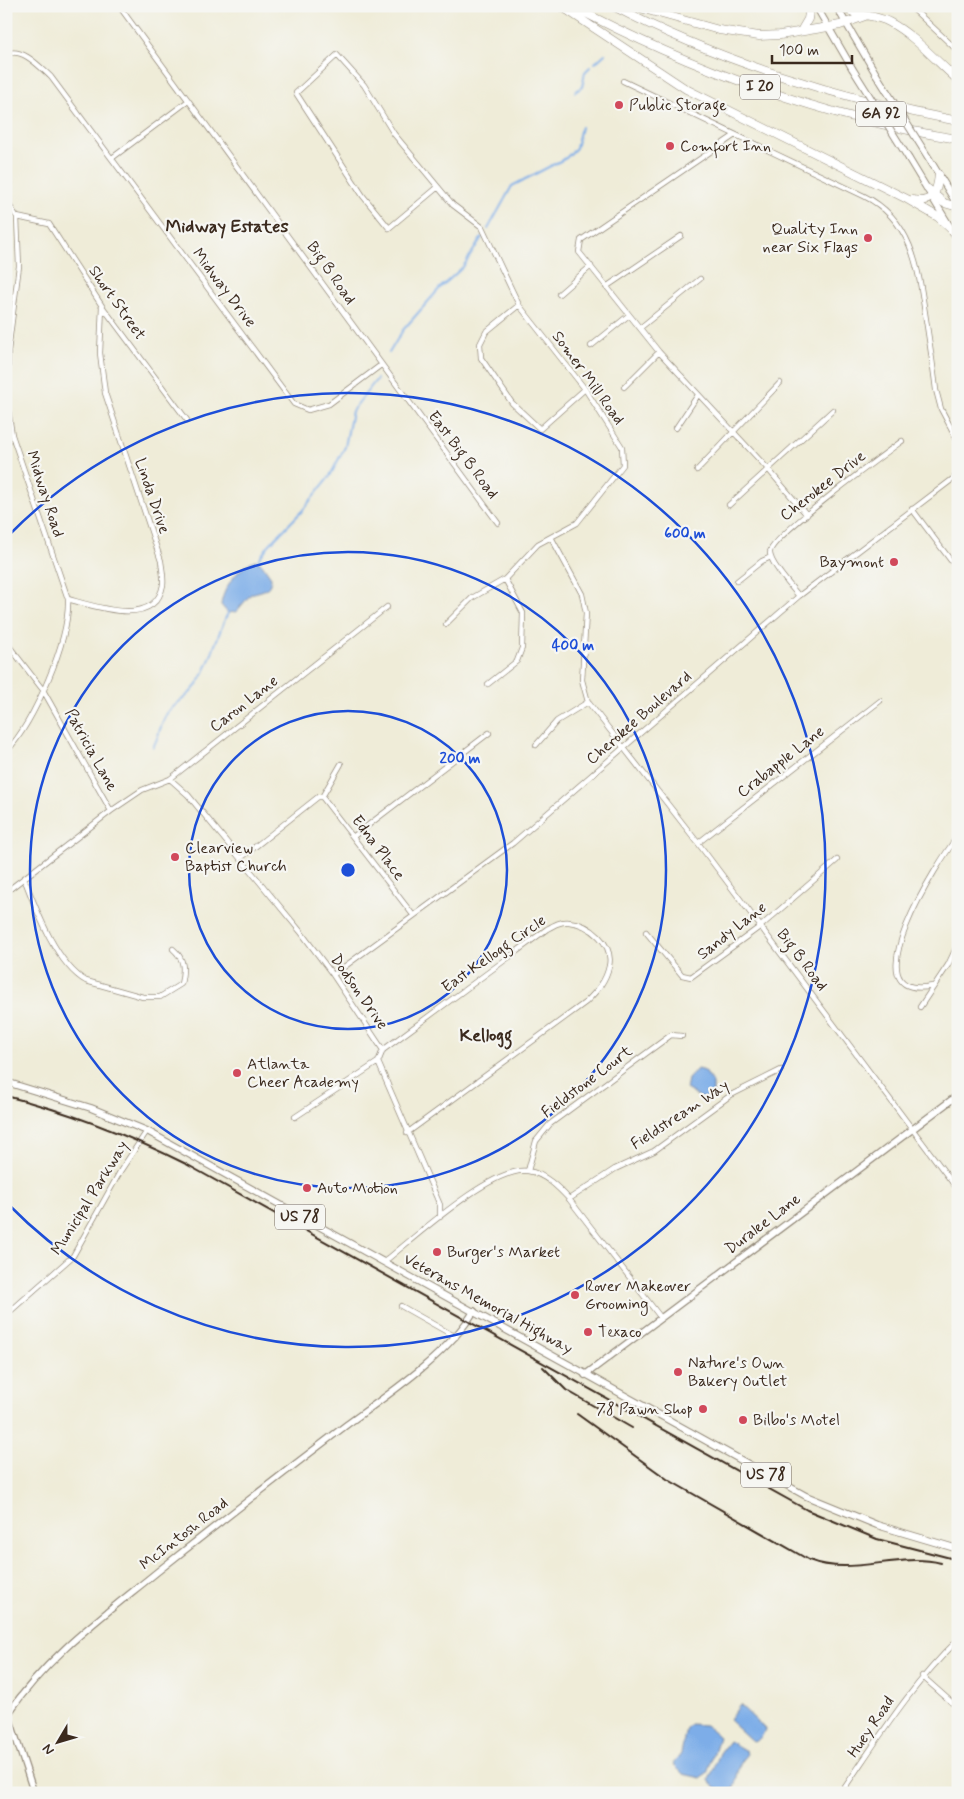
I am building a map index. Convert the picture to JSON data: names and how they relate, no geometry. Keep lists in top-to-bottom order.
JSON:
{
  "streets": {
    "highway": ["I 20"],
    "main road": ["GA 92", "US 78", "Veterans Memorial Highway"],
    "street": [
      "Big B Road",
      "Midway Drive",
      "Short Street",
      "Somer Mill Road",
      "East Big B Road",
      "Cherokee Drive",
      "Midway Road",
      "Linda Drive",
      "Caron Lane",
      "Cherokee Boulevard",
      "Patricia Lane",
      "Crabapple Lane",
      "Edna Place",
      "Sandy Lane",
      "East Kellogg Circle",
      "Dodson Drive",
      "Fieldstone Court",
      "Fieldstream Way",
      "Municipal Parkway",
      "Duralee Lane",
      "McIntosh Road",
      "Huey Road"
    ]
  },
  "crossings": [
    ["Big B Road", "Midway Drive"],
    ["Big B Road", "East Big B Road"],
    ["Big B Road", "Cherokee Boulevard"],
    ["Big B Road", "Crabapple Lane"],
    ["Big B Road", "Sandy Lane"],
    ["Big B Road", "Duralee Lane"],
    ["Short Street", "Midway Road"],
    ["Short Street", "Linda Drive"],
    ["Midway Road", "Linda Drive"],
    ["Midway Road", "Patricia Lane"],
    ["Caron Lane", "Patricia Lane"],
    ["Caron Lane", "Dodson Drive"],
    ["Cherokee Boulevard", "Edna Place"],
    ["Cherokee Boulevard", "Dodson Drive"],
    ["East Kellogg Circle", "Dodson Drive"],
    ["Municipal Parkway", "Veterans Memorial Highway"],
    ["Duralee Lane", "Veterans Memorial Highway"],
    ["Veterans Memorial Highway", "McIntosh Road"]
  ],
  "districts": ["Midway Estates", "Kellogg"],
  "places": [
    "Public Storage",
    "Comfort Inn",
    "Quality Inn near Six Flags",
    "Baymont",
    "Clearview Baptist Church",
    "Atlanta Cheer Academy",
    "Auto Motion",
    "Burger's Market",
    "Rover Makeover Grooming",
    "Texaco",
    "Nature's Own Bakery Outlet",
    "78 Pawn Shop",
    "Bilbo's Motel"
  ],
  "scale_bar": "100 m",
  "north": "bottom left",
  "rings": ["600 m", "400 m", "200 m"]
}
